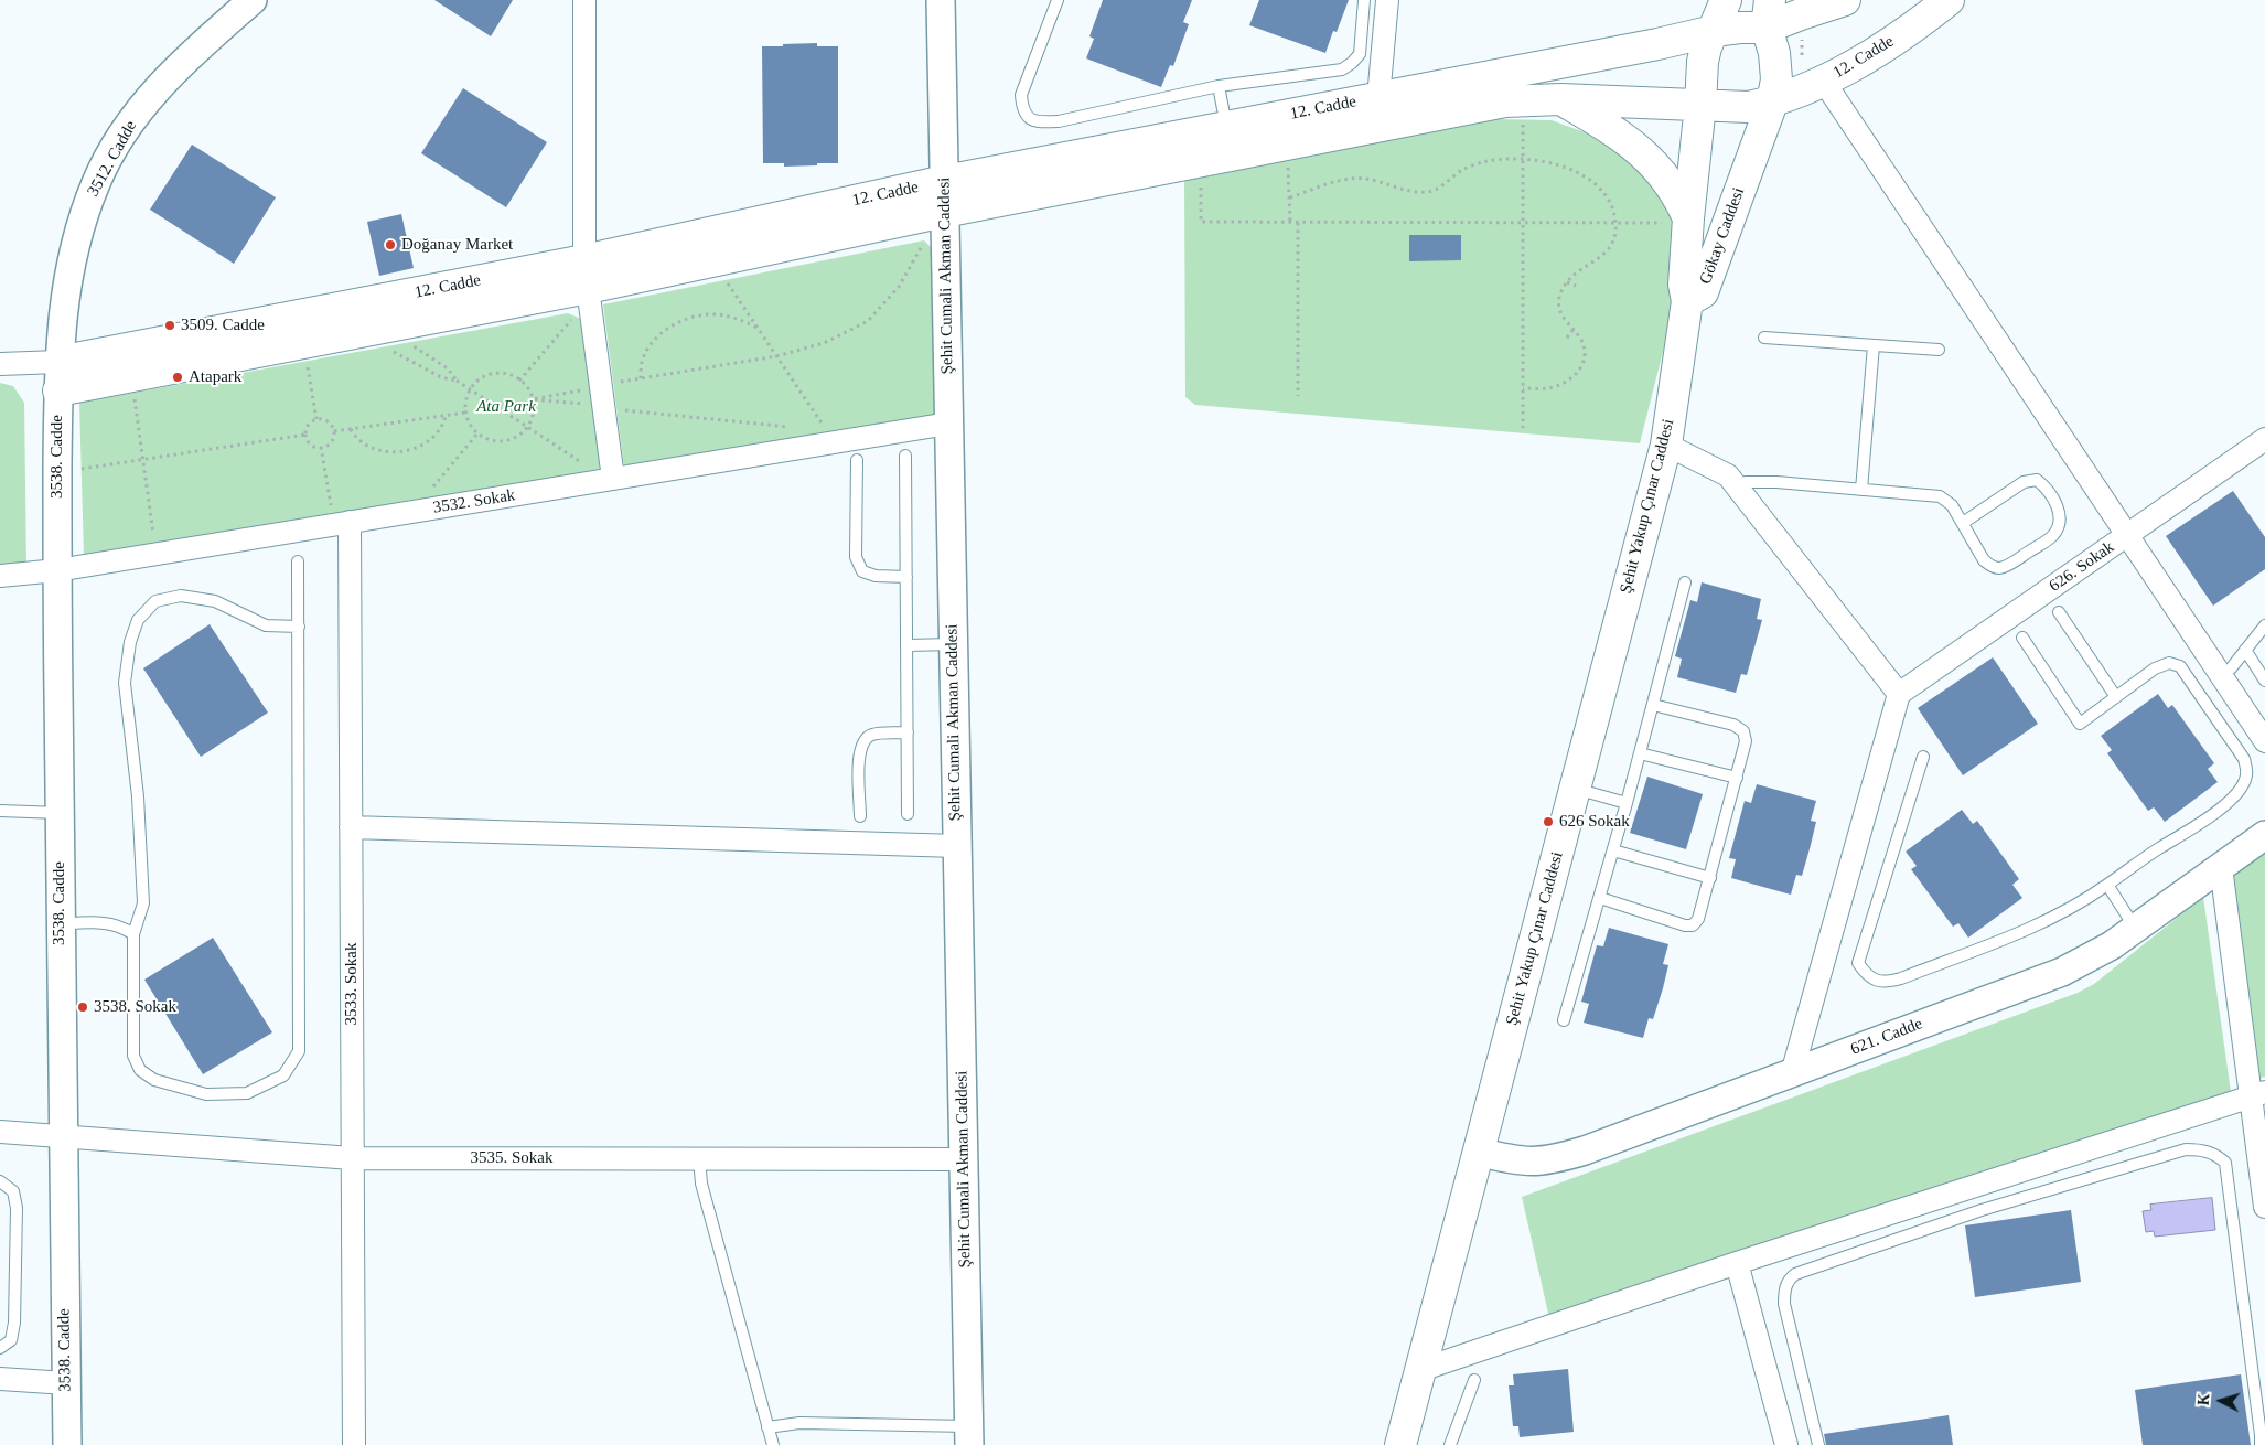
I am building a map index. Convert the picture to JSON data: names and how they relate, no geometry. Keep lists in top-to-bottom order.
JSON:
{
  "streets": {
    "main road": ["12. Cadde", "Gökay Caddesi", "Şehit Yakup Çınar Caddesi"],
    "street": [
      "3512. Cadde",
      "Şehit Cumali Akman Caddesi",
      "3538. Cadde",
      "3532. Sokak",
      "626. Sokak",
      "3533. Sokak",
      "621. Cadde",
      "3535. Sokak"
    ]
  },
  "crossings": [
    ["12. Cadde", "3512. Cadde"],
    ["12. Cadde", "Gökay Caddesi"],
    ["12. Cadde", "Şehit Cumali Akman Caddesi"],
    ["12. Cadde", "3538. Cadde"],
    ["3512. Cadde", "3538. Cadde"],
    ["Gökay Caddesi", "Şehit Yakup Çınar Caddesi"],
    ["Şehit Cumali Akman Caddesi", "3532. Sokak"],
    ["Şehit Cumali Akman Caddesi", "3535. Sokak"],
    ["3538. Cadde", "3532. Sokak"],
    ["3538. Cadde", "3535. Sokak"],
    ["3532. Sokak", "3533. Sokak"],
    ["Şehit Yakup Çınar Caddesi", "621. Cadde"],
    ["3533. Sokak", "3535. Sokak"]
  ],
  "parks": ["Ata Park"],
  "places": [
    "Doğanay Market",
    "3509. Cadde",
    "Atapark",
    "626 Sokak",
    "3538. Sokak"
  ],
  "north": "left"
}
